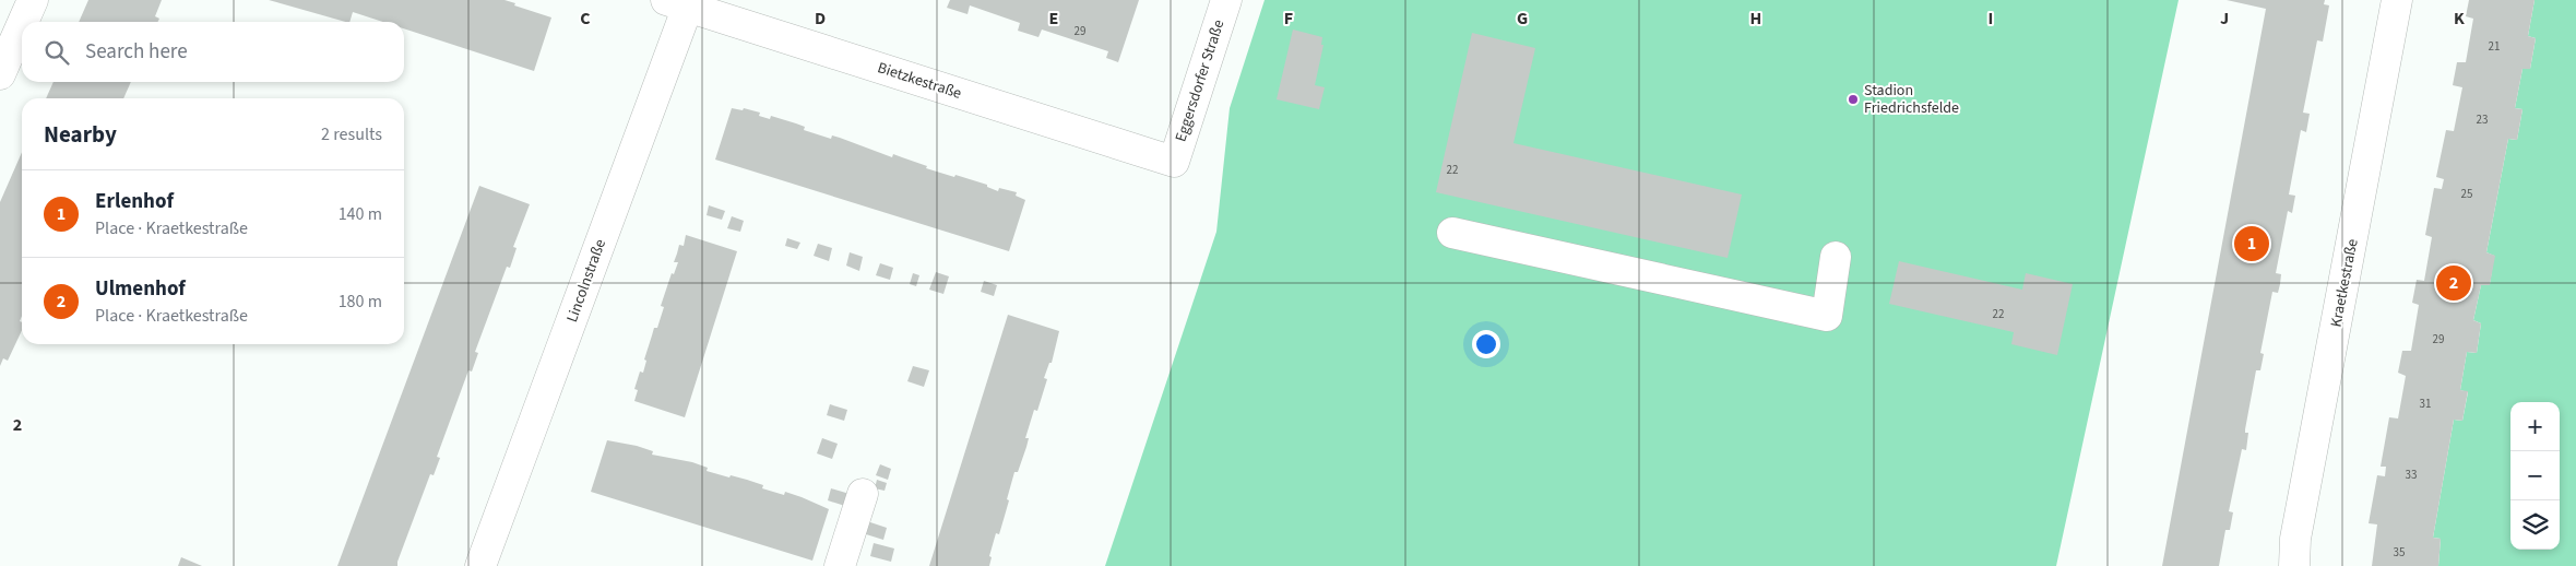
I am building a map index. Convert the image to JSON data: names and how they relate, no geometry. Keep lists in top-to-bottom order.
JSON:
{
  "streets": {
    "street": [
      "Bietzkestraße",
      "Eggersdorfer Straße",
      "Lincolnstraße",
      "Kraetkestraße"
    ]
  },
  "crossings": [
    ["Bietzkestraße", "Eggersdorfer Straße"],
    ["Bietzkestraße", "Lincolnstraße"]
  ],
  "places": ["Stadion Friedrichsfelde"],
  "house_numbers": [
    "29",
    "21",
    "23",
    "22",
    "25",
    "22",
    "29",
    "31",
    "33",
    "35"
  ],
  "page": {
    "search": "Search here",
    "heading": ["Nearby", "2 results"],
    "list": [
      {
        "mark": "1",
        "name": "Erlenhof",
        "note": "Place · Kraetkestraße",
        "value": "140 m"
      },
      {
        "mark": "2",
        "name": "Ulmenhof",
        "note": "Place · Kraetkestraße",
        "value": "180 m"
      }
    ],
    "pins": ["1", "2"],
    "map_buttons": ["+", "−"]
  },
  "grid": {
    "columns": [
      "C",
      "D",
      "E",
      "F",
      "G",
      "H",
      "I",
      "J",
      "K"
    ],
    "rows": ["2"]
  }
}
